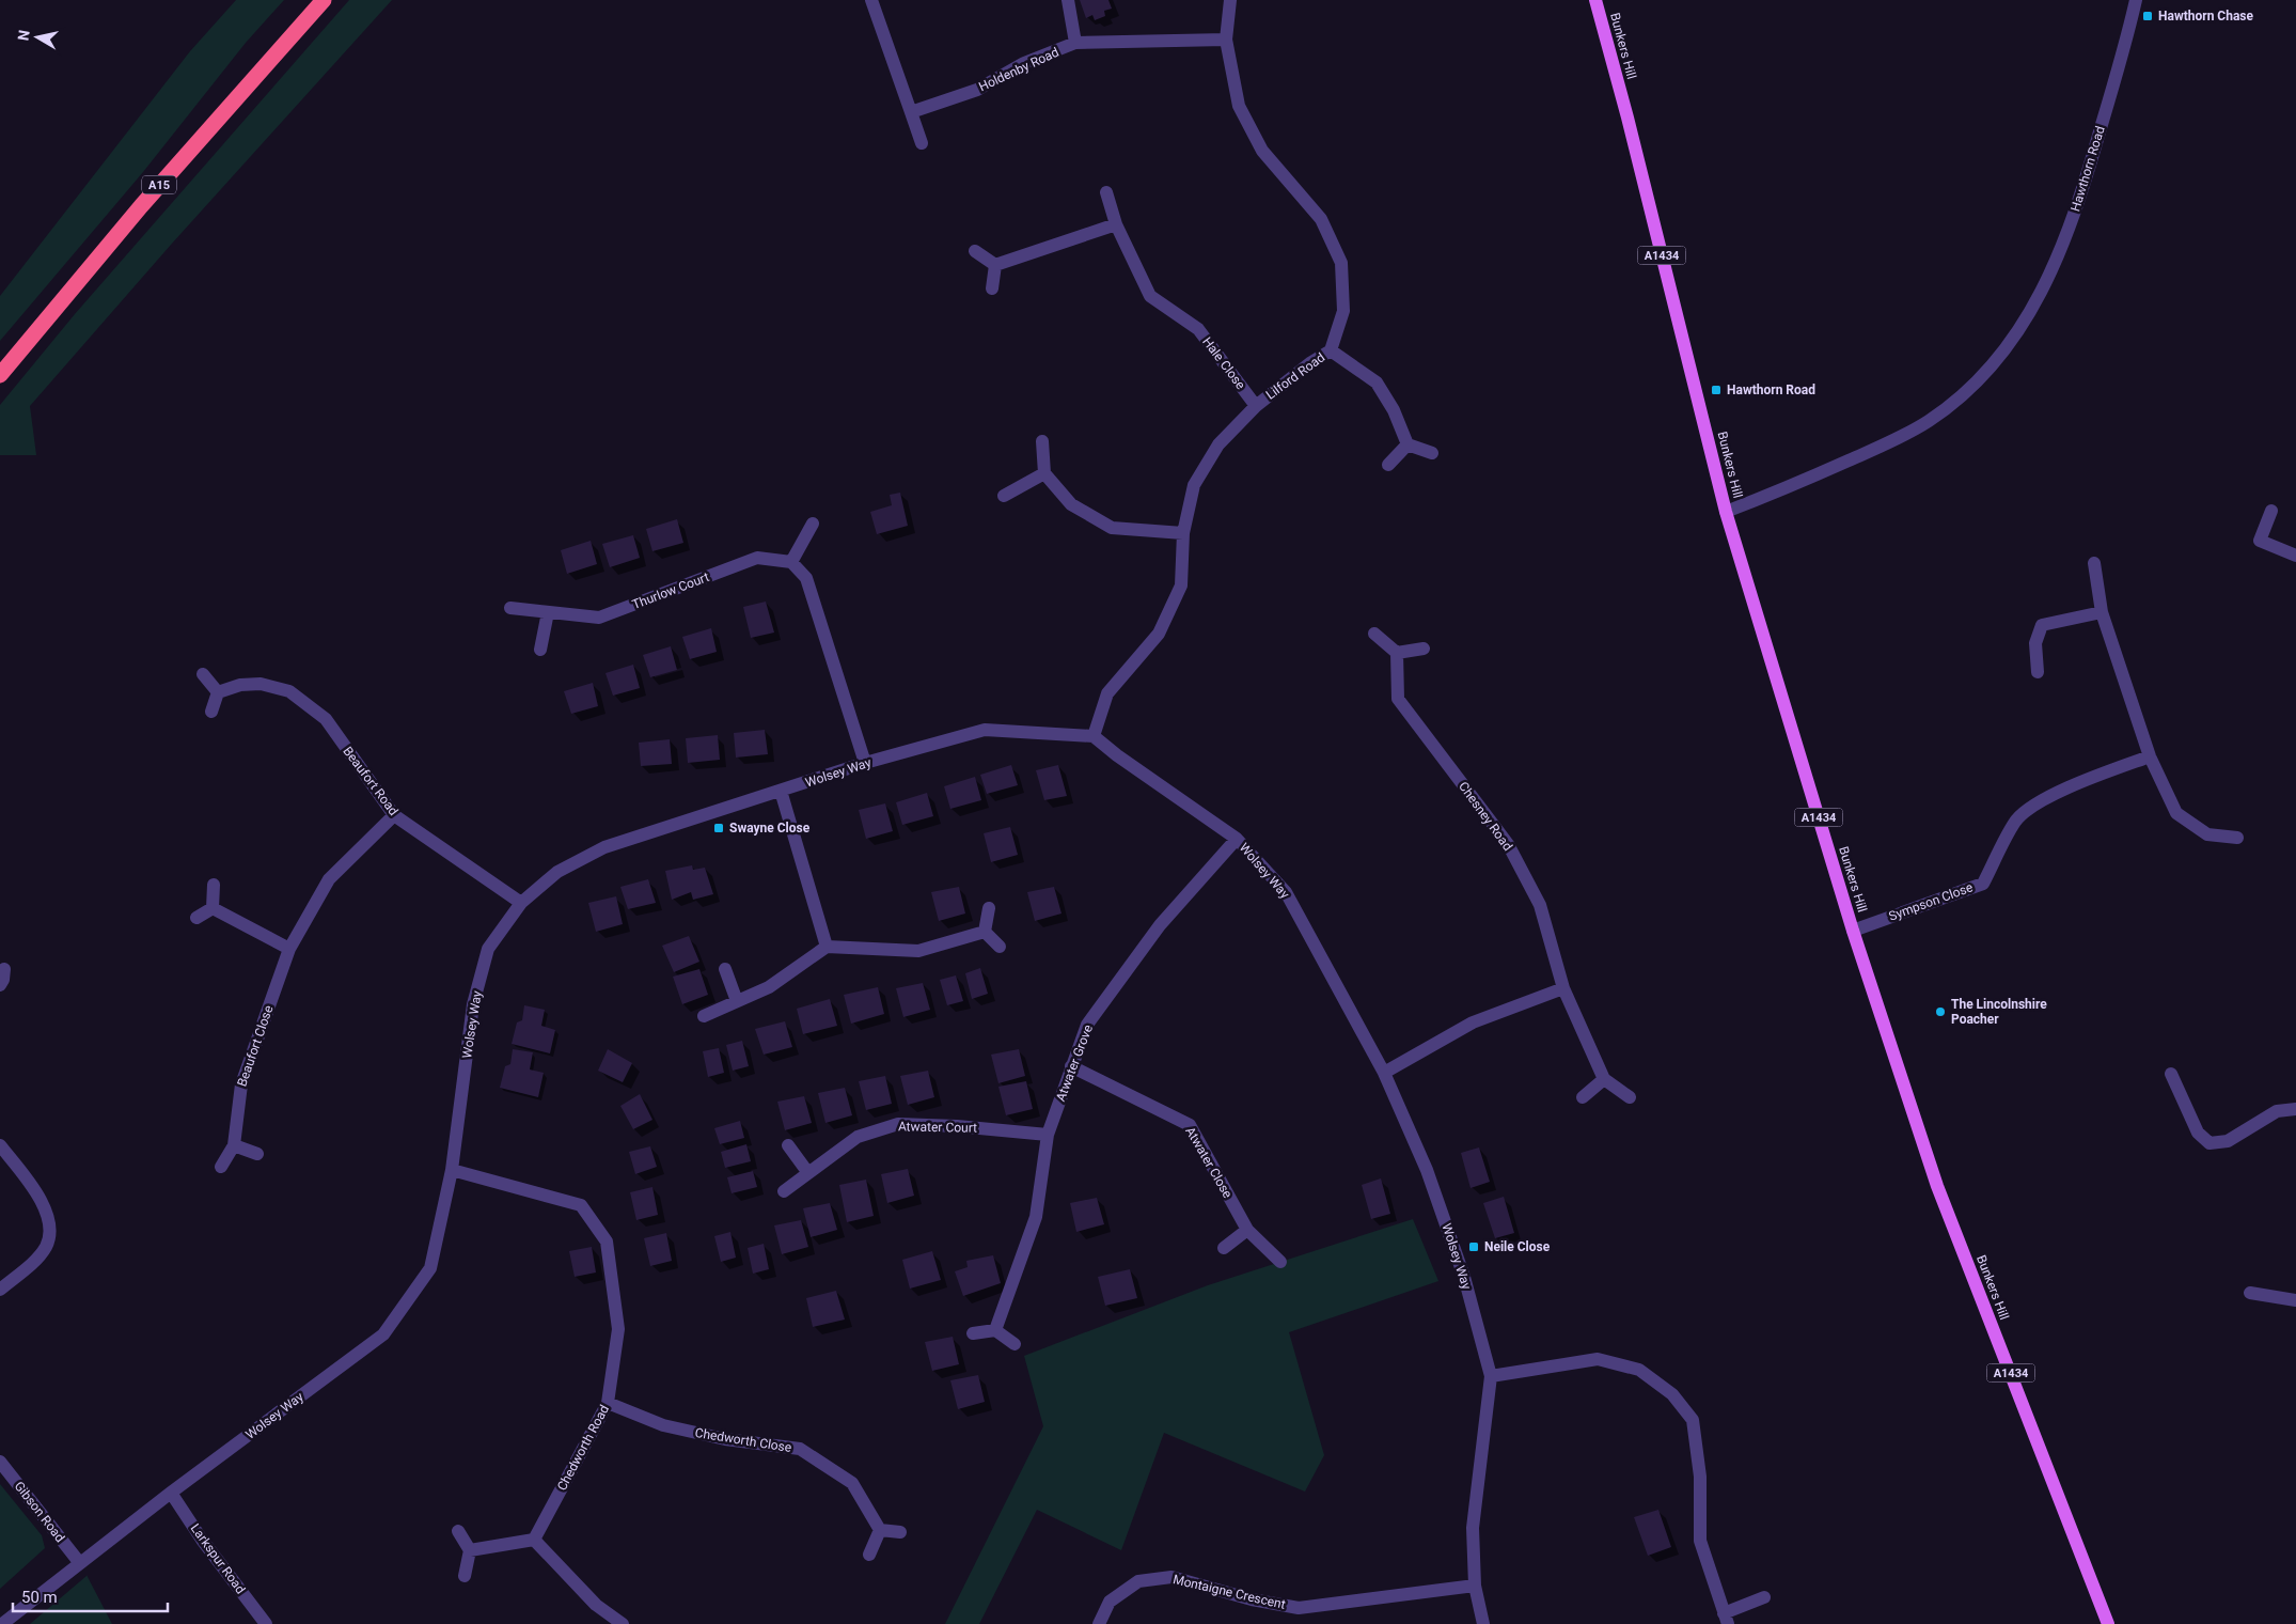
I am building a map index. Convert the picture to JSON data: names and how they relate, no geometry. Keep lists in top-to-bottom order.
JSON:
{
  "streets": {
    "highway": ["A15"],
    "main road": ["Bunkers Hill", "A1434"],
    "street": [
      "Holdenby Road",
      "Hawthorn Road",
      "Hale Close",
      "Lilford Road",
      "Thurlow Court",
      "Wolsey Way",
      "Beaufort Road",
      "Chesney Road",
      "Sympson Close",
      "Beaufort Close",
      "Atwater Grove",
      "Atwater Court",
      "Atwater Close",
      "Chedworth Close",
      "Chedworth Road",
      "Gibson Road",
      "Larkspur Road",
      "Montaigne Crescent"
    ]
  },
  "crossings": [
    ["Bunkers Hill", "Hawthorn Road"],
    ["Bunkers Hill", "Sympson Close"],
    ["Holdenby Road", "Lilford Road"],
    ["Hale Close", "Lilford Road"],
    ["Lilford Road", "Wolsey Way"],
    ["Wolsey Way", "Beaufort Road"],
    ["Wolsey Way", "Atwater Grove"],
    ["Wolsey Way", "Chedworth Road"],
    ["Wolsey Way", "Gibson Road"],
    ["Wolsey Way", "Larkspur Road"],
    ["Wolsey Way", "Montaigne Crescent"],
    ["Beaufort Road", "Beaufort Close"],
    ["Atwater Grove", "Atwater Court"],
    ["Atwater Grove", "Atwater Close"],
    ["Chedworth Close", "Chedworth Road"]
  ],
  "places": {
    "transit": [
      "Hawthorn Chase",
      "Hawthorn Road",
      "Swayne Close",
      "Neile Close"
    ],
    "other": ["The Lincolnshire Poacher"]
  },
  "scale_bar": "50 m",
  "north": "left"
}
